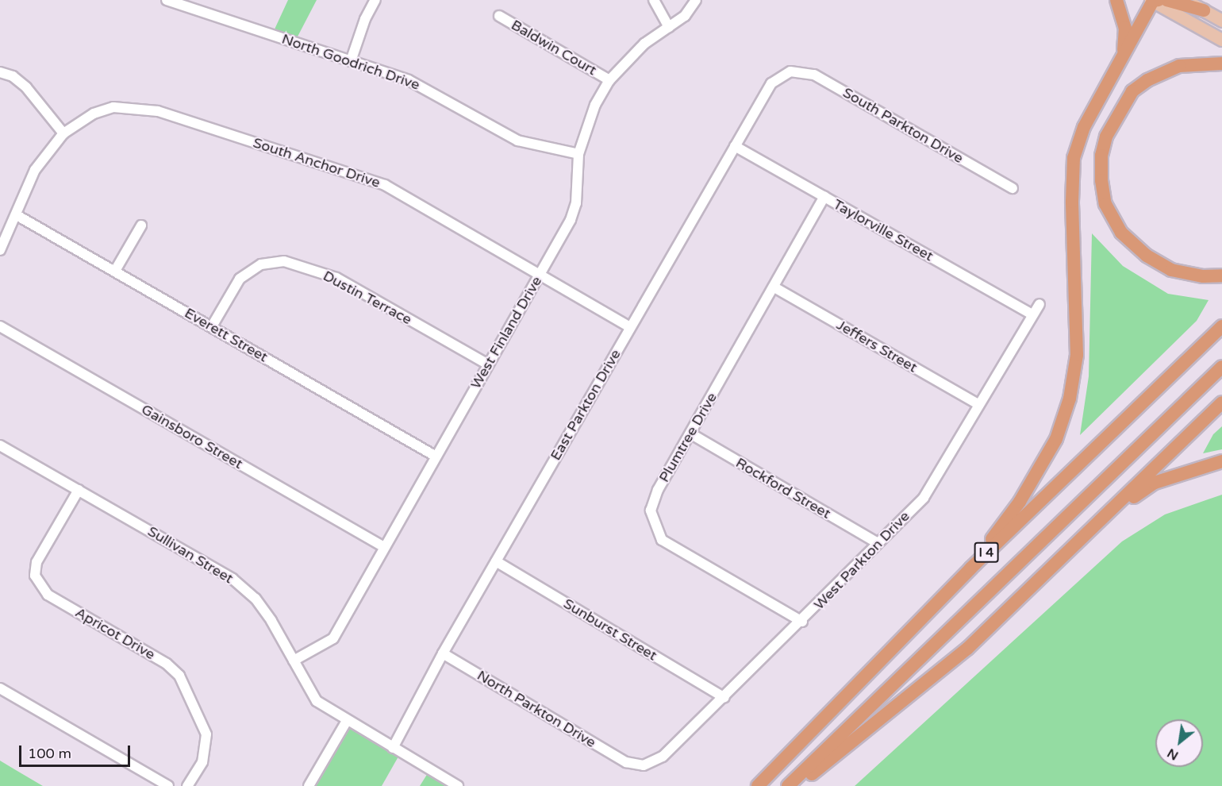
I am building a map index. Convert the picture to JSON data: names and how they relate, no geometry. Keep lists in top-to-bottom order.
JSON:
{
  "streets": {
    "highway": ["I 4"],
    "street": [
      "Baldwin Court",
      "North Goodrich Drive",
      "South Parkton Drive",
      "South Anchor Drive",
      "Taylorville Street",
      "Dustin Terrace",
      "West Finland Drive",
      "Everett Street",
      "Jeffers Street",
      "East Parkton Drive",
      "Gainsboro Street",
      "Plumtree Drive",
      "Rockford Street",
      "Sullivan Street",
      "West Parkton Drive",
      "Sunburst Street",
      "Apricot Drive",
      "North Parkton Drive"
    ]
  },
  "crossings": [
    ["Baldwin Court", "West Finland Drive"],
    ["North Goodrich Drive", "West Finland Drive"],
    ["South Parkton Drive", "East Parkton Drive"],
    ["South Anchor Drive", "West Finland Drive"],
    ["South Anchor Drive", "Everett Street"],
    ["South Anchor Drive", "East Parkton Drive"],
    ["Taylorville Street", "East Parkton Drive"],
    ["Taylorville Street", "Plumtree Drive"],
    ["Taylorville Street", "West Parkton Drive"],
    ["Dustin Terrace", "West Finland Drive"],
    ["Dustin Terrace", "Everett Street"],
    ["West Finland Drive", "Everett Street"],
    ["West Finland Drive", "Gainsboro Street"],
    ["West Finland Drive", "Sullivan Street"],
    ["Jeffers Street", "Plumtree Drive"],
    ["Jeffers Street", "West Parkton Drive"],
    ["East Parkton Drive", "Sullivan Street"],
    ["East Parkton Drive", "Sunburst Street"],
    ["East Parkton Drive", "North Parkton Drive"],
    ["Plumtree Drive", "Rockford Street"],
    ["Plumtree Drive", "West Parkton Drive"],
    ["Rockford Street", "West Parkton Drive"],
    ["Sullivan Street", "Apricot Drive"],
    ["West Parkton Drive", "Sunburst Street"],
    ["West Parkton Drive", "North Parkton Drive"]
  ],
  "scale_bar": "100 m",
  "north": "bottom left"
}
